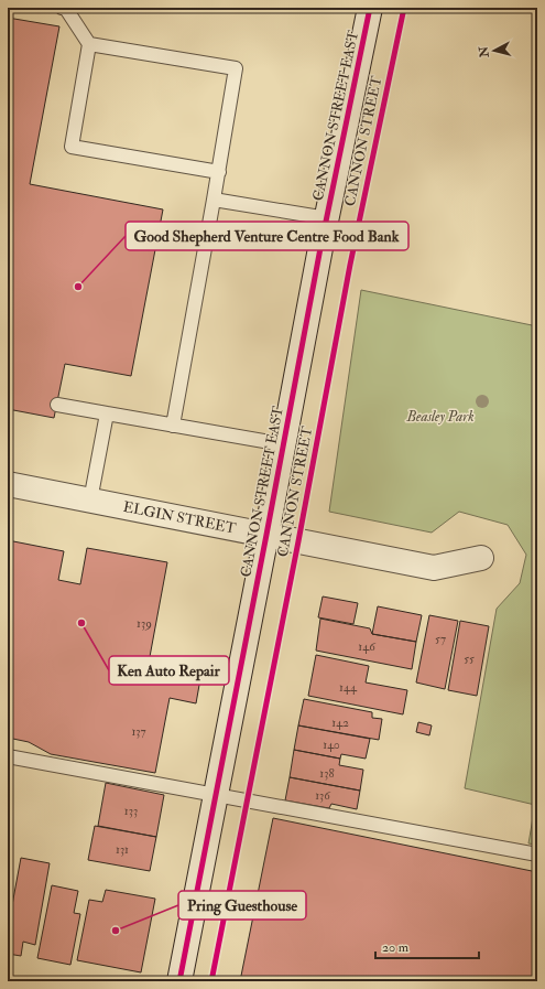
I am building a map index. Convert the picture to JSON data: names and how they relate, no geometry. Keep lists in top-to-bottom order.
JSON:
{
  "streets": {
    "main road": ["CANNON STREET EAST", "ELGIN STREET"],
    "cycle path": ["CANNON STREET"]
  },
  "crossings": [
    ["CANNON STREET EAST", "ELGIN STREET"]
  ],
  "parks": ["Beasley Park"],
  "places": ["Good Shepherd Venture Centre Food Bank", "Ken Auto Repair", "Pring Guesthouse"],
  "house_numbers": [
    "139",
    "57",
    "146",
    "55",
    "144",
    "142",
    "137",
    "140",
    "138",
    "136",
    "133",
    "131"
  ],
  "scale_bar": "20 m",
  "north": "left"
}
